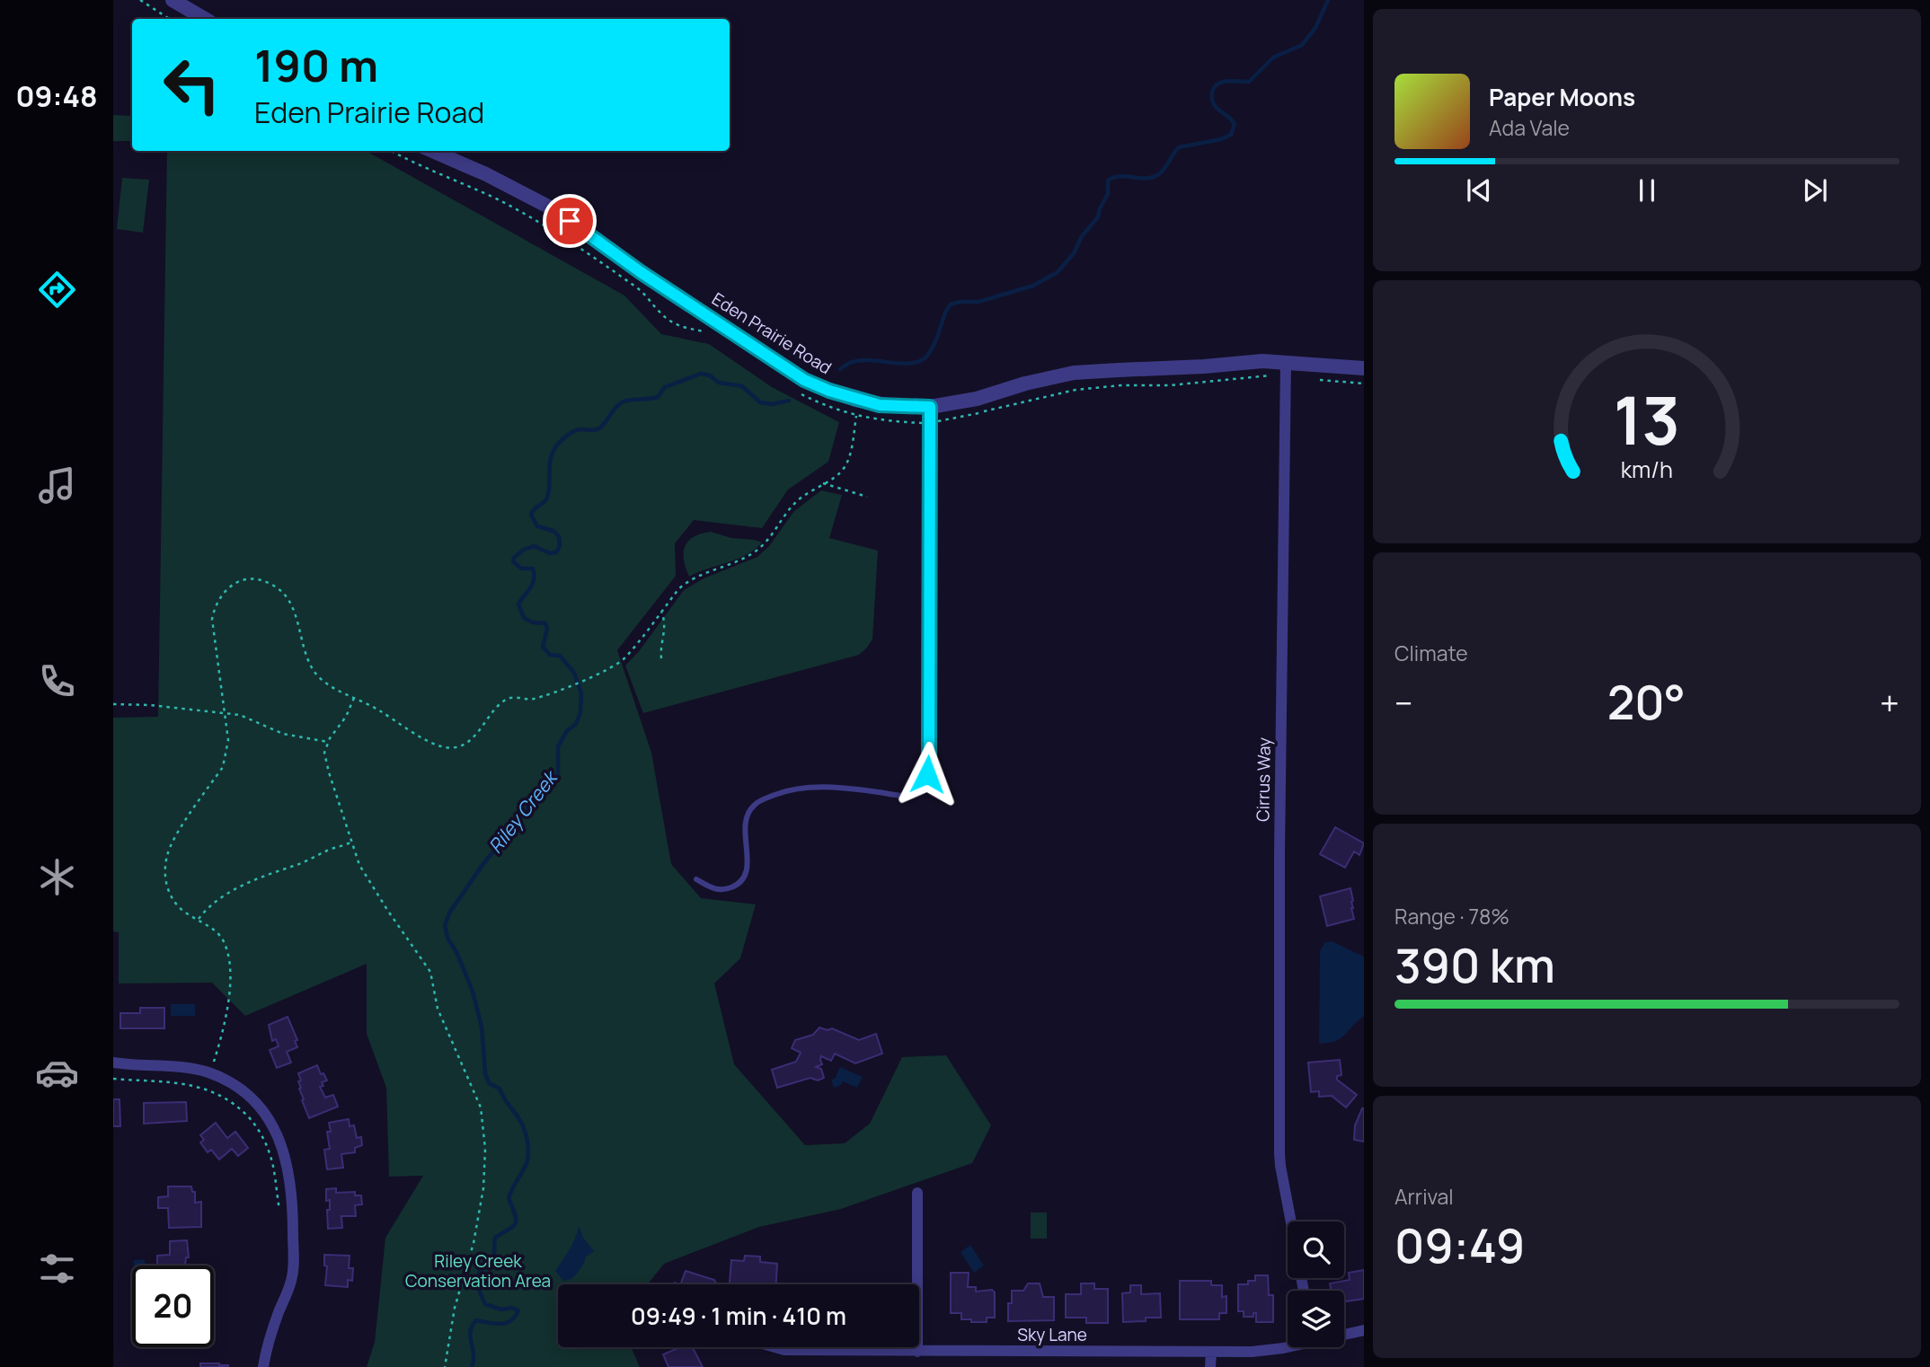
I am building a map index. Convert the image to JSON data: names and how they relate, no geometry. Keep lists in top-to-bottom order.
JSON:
{
  "streets": {
    "street": ["Eden Prairie Road", "Cirrus Way", "Sky Lane"]
  },
  "crossings": [
    ["Eden Prairie Road", "Cirrus Way"]
  ],
  "water": ["Riley Creek"],
  "parks": ["Riley Creek Conservation Area"],
  "page": {
    "tabs": "09:48",
    "turn": ["190 m", "Eden Prairie Road"],
    "song": ["Paper Moons", "Ada Vale"],
    "tile": [
      "Climate",
      ["Range · 78%", "390 km"],
      ["Arrival", "09:49"]
    ],
    "heat": ["−", "20°", "+"],
    "limit": "20",
    "trip": "09:49 · 1 min · 410 m",
    "gauge": ["13", "km/h"]
  }
}
